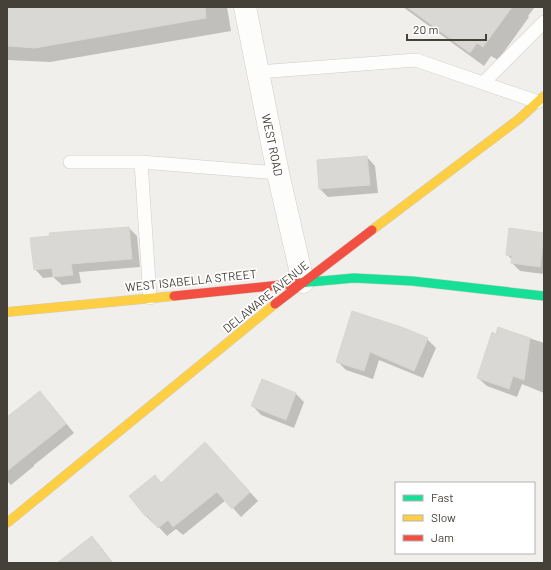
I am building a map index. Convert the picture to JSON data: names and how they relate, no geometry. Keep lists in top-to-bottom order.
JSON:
{
  "streets": {
    "street": ["WEST ROAD", "WEST ISABELLA STREET", "DELAWARE AVENUE"]
  },
  "crossings": [
    ["WEST ROAD", "WEST ISABELLA STREET"],
    ["WEST ROAD", "DELAWARE AVENUE"],
    ["WEST ISABELLA STREET", "DELAWARE AVENUE"]
  ],
  "legend": ["Fast", "Slow", "Jam"],
  "scale_bar": "20 m"
}
